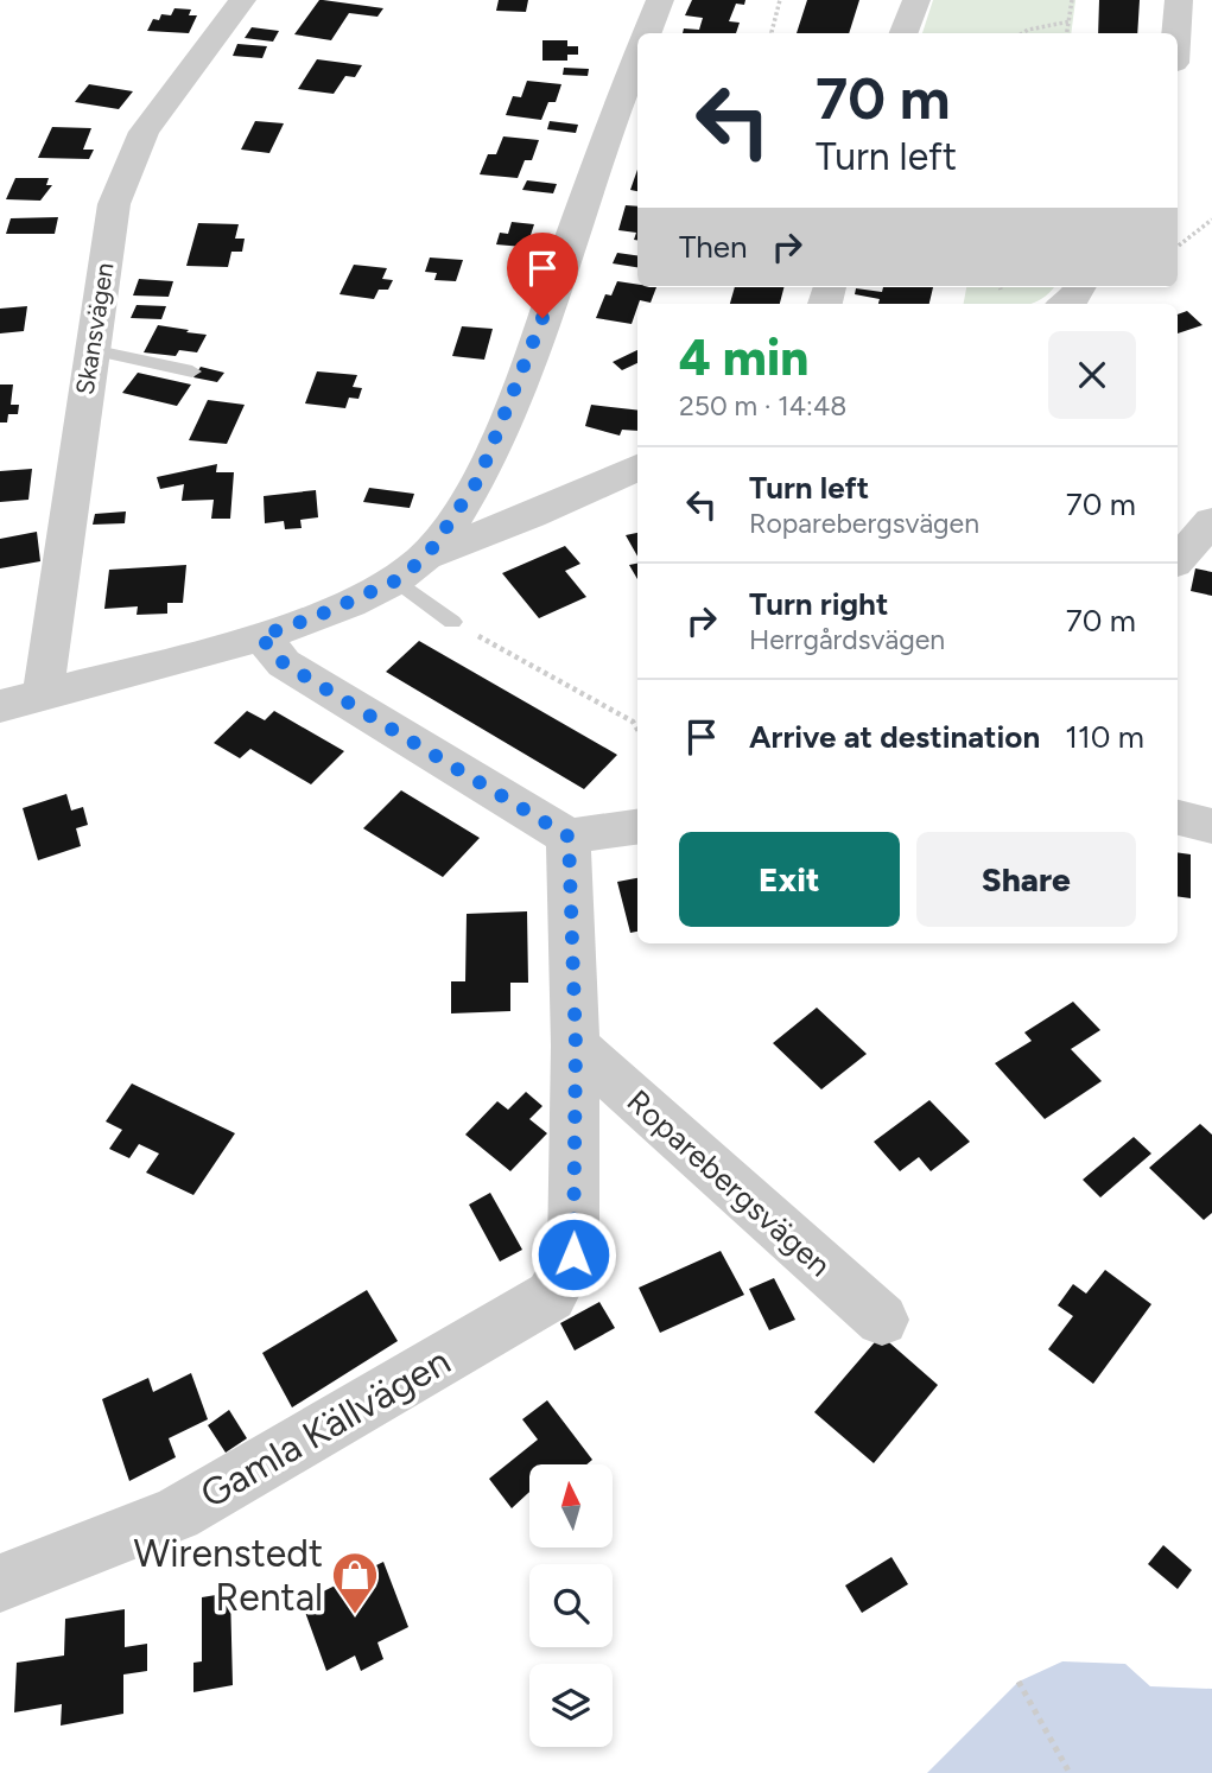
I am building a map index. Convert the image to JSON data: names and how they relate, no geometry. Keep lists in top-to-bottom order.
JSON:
{
  "streets": {
    "street": ["Skansvägen", "Roparebergsvägen", "Gamla Källvägen"]
  },
  "crossings": [
    ["Roparebergsvägen", "Gamla Källvägen"]
  ],
  "places": {
    "shop": ["Wirenstedt Rental"]
  },
  "north": "top",
  "page": {
    "turn": ["70 m", "Turn left"],
    "then": "Then",
    "heading": ["4 min", "250 m · 14:48"],
    "list": [
      {
        "name": "Turn left",
        "note": "Roparebergsvägen",
        "value": "70 m"
      },
      {
        "name": "Turn right",
        "note": "Herrgårdsvägen",
        "value": "70 m"
      },
      {
        "name": "Arrive at destination",
        "value": "110 m"
      }
    ],
    "buttons": ["Exit", "Share"]
  }
}
